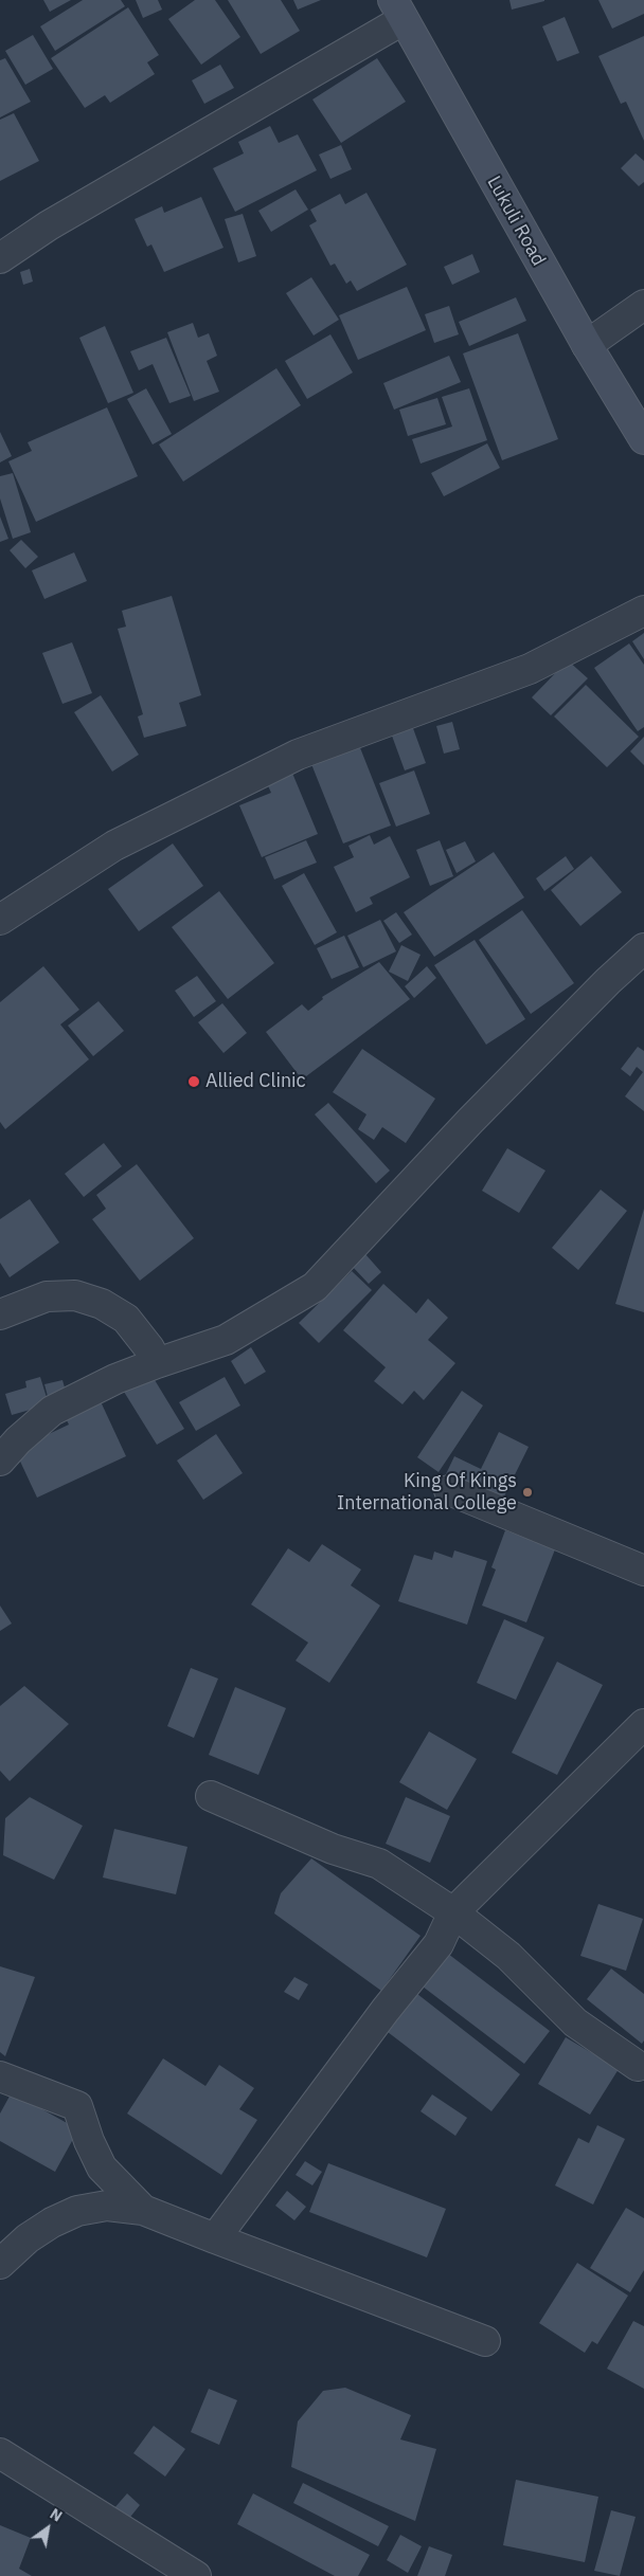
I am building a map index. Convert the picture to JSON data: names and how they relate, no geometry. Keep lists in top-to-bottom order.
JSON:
{
  "streets": {
    "street": ["Lukuli Road"]
  },
  "places": ["Allied Clinic", "King Of Kings International College"],
  "north": "top right"
}
